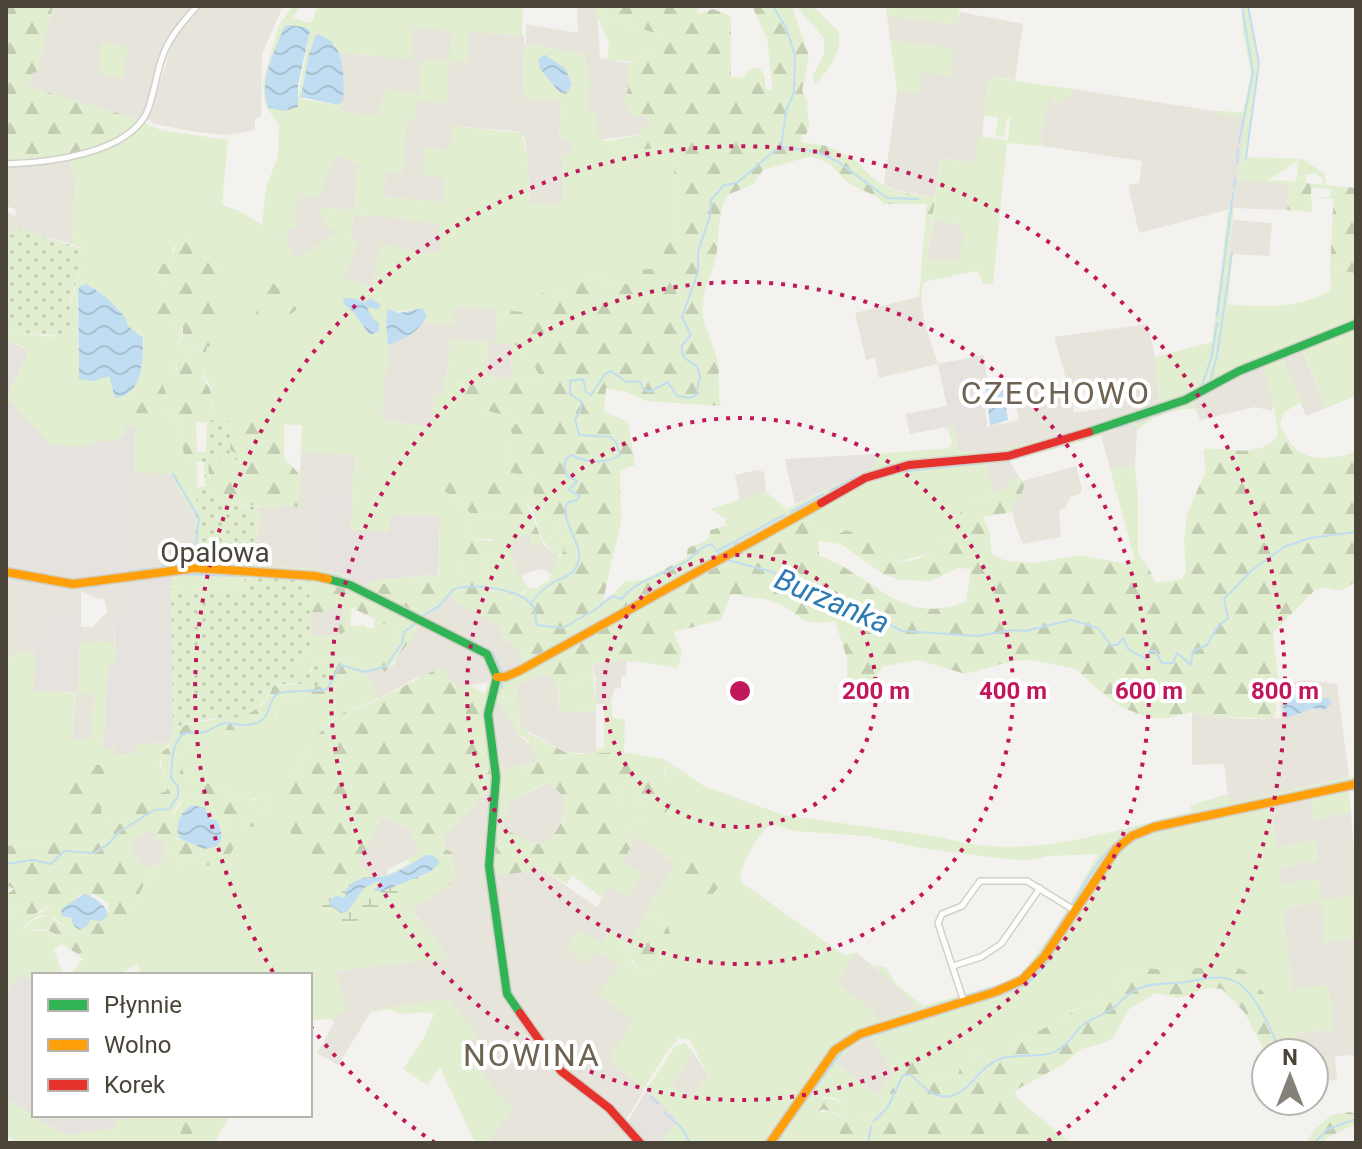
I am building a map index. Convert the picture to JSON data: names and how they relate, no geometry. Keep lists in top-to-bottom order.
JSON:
{
  "streets": {
    "street": ["Opalowa"]
  },
  "districts": ["CZECHOWO", "NOWINA"],
  "water": ["Burzanka"],
  "legend": ["Płynnie", "Wolno", "Korek"],
  "north": "top",
  "rings": [
    "200 m",
    "400 m",
    "600 m",
    "800 m"
  ]
}
